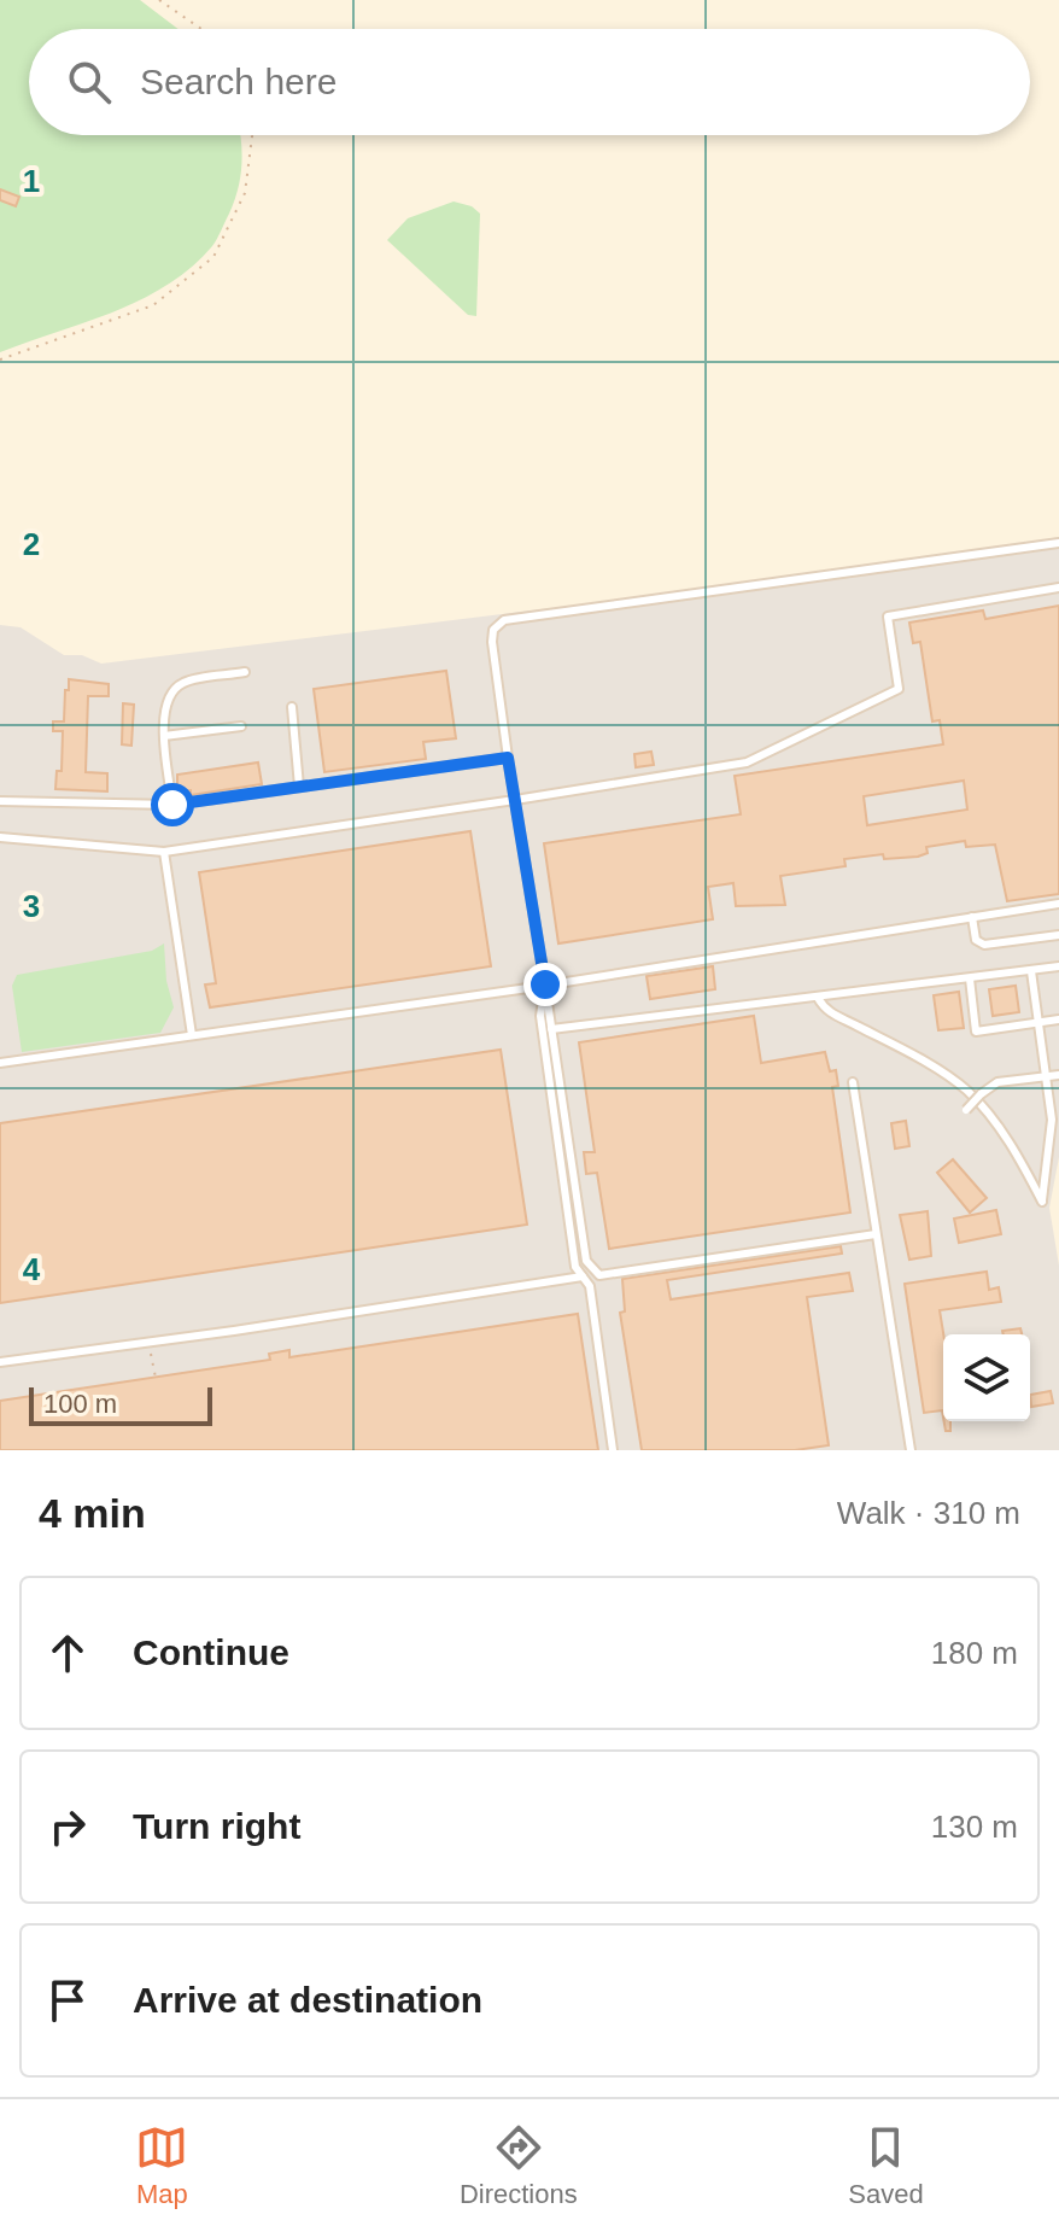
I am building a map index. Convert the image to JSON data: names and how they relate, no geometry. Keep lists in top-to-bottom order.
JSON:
{
  "scale_bar": "100 m",
  "page": {
    "search": "Search here",
    "scale": "100 m",
    "heading": ["4 min", "Walk · 310 m"],
    "list": [
      ["Continue", "180 m"],
      ["Turn right", "130 m"],
      "Arrive at destination"
    ],
    "nav": ["Map", "Directions", "Saved"]
  },
  "grid": {
    "rows": [
      "1",
      "2",
      "3",
      "4"
    ]
  }
}
